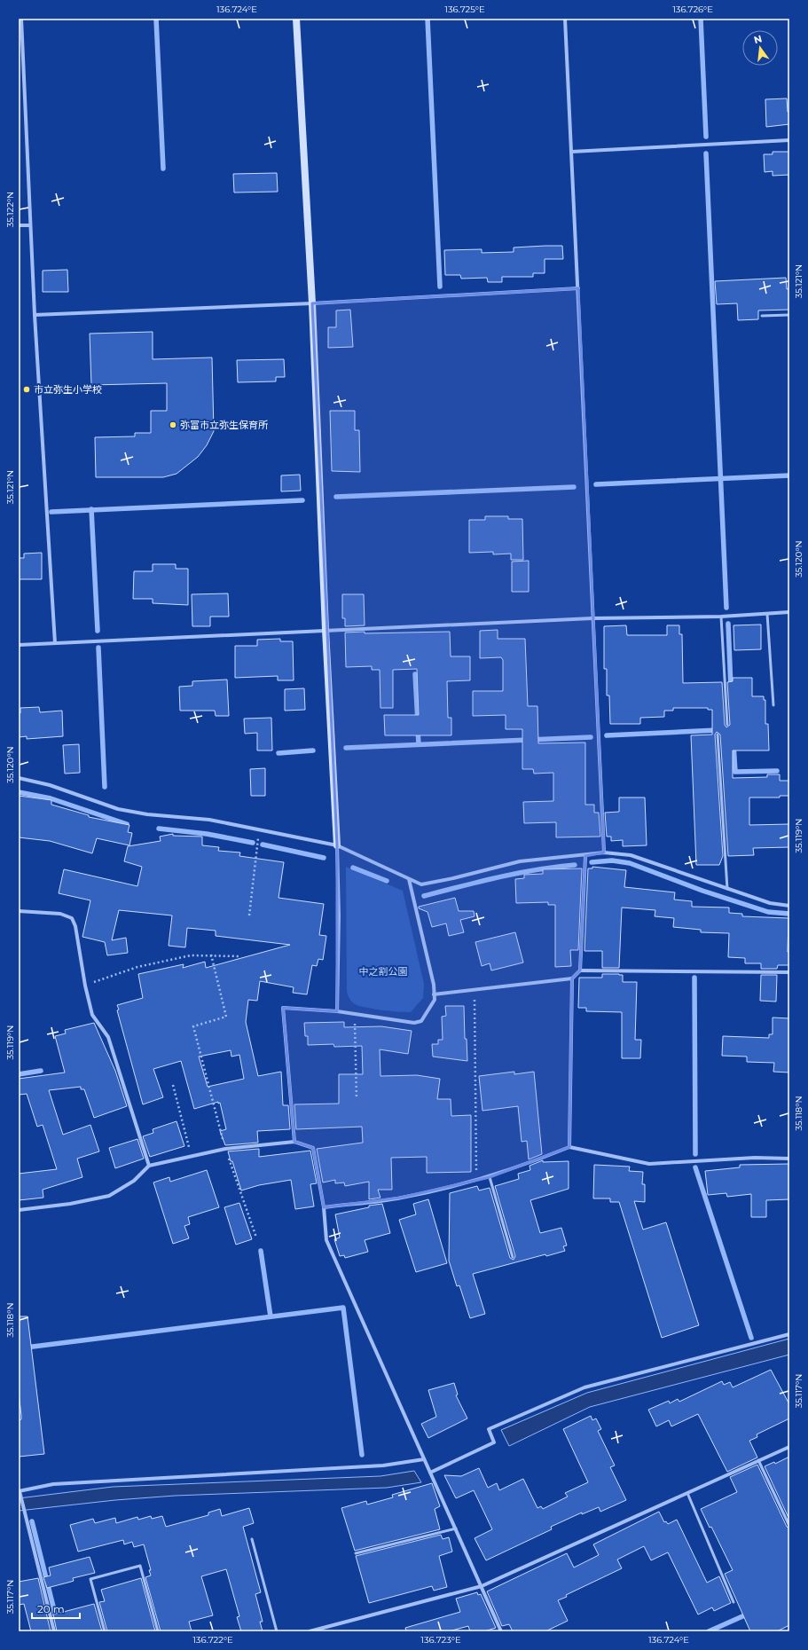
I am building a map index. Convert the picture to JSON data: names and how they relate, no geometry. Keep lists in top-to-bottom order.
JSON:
{
  "parks": ["中之割公園"],
  "places": ["市立弥生小学校", "弥富市立弥生保育所"],
  "scale_bar": "20 m",
  "north": "top",
  "coordinates": [
    "136.724°E",
    "136.725°E",
    "136.726°E",
    "35.122°N",
    "35.121°N",
    "35.120°N",
    "35.119°N",
    "35.118°N",
    "35.117°N",
    "136.722°E",
    "136.723°E"
  ]
}
